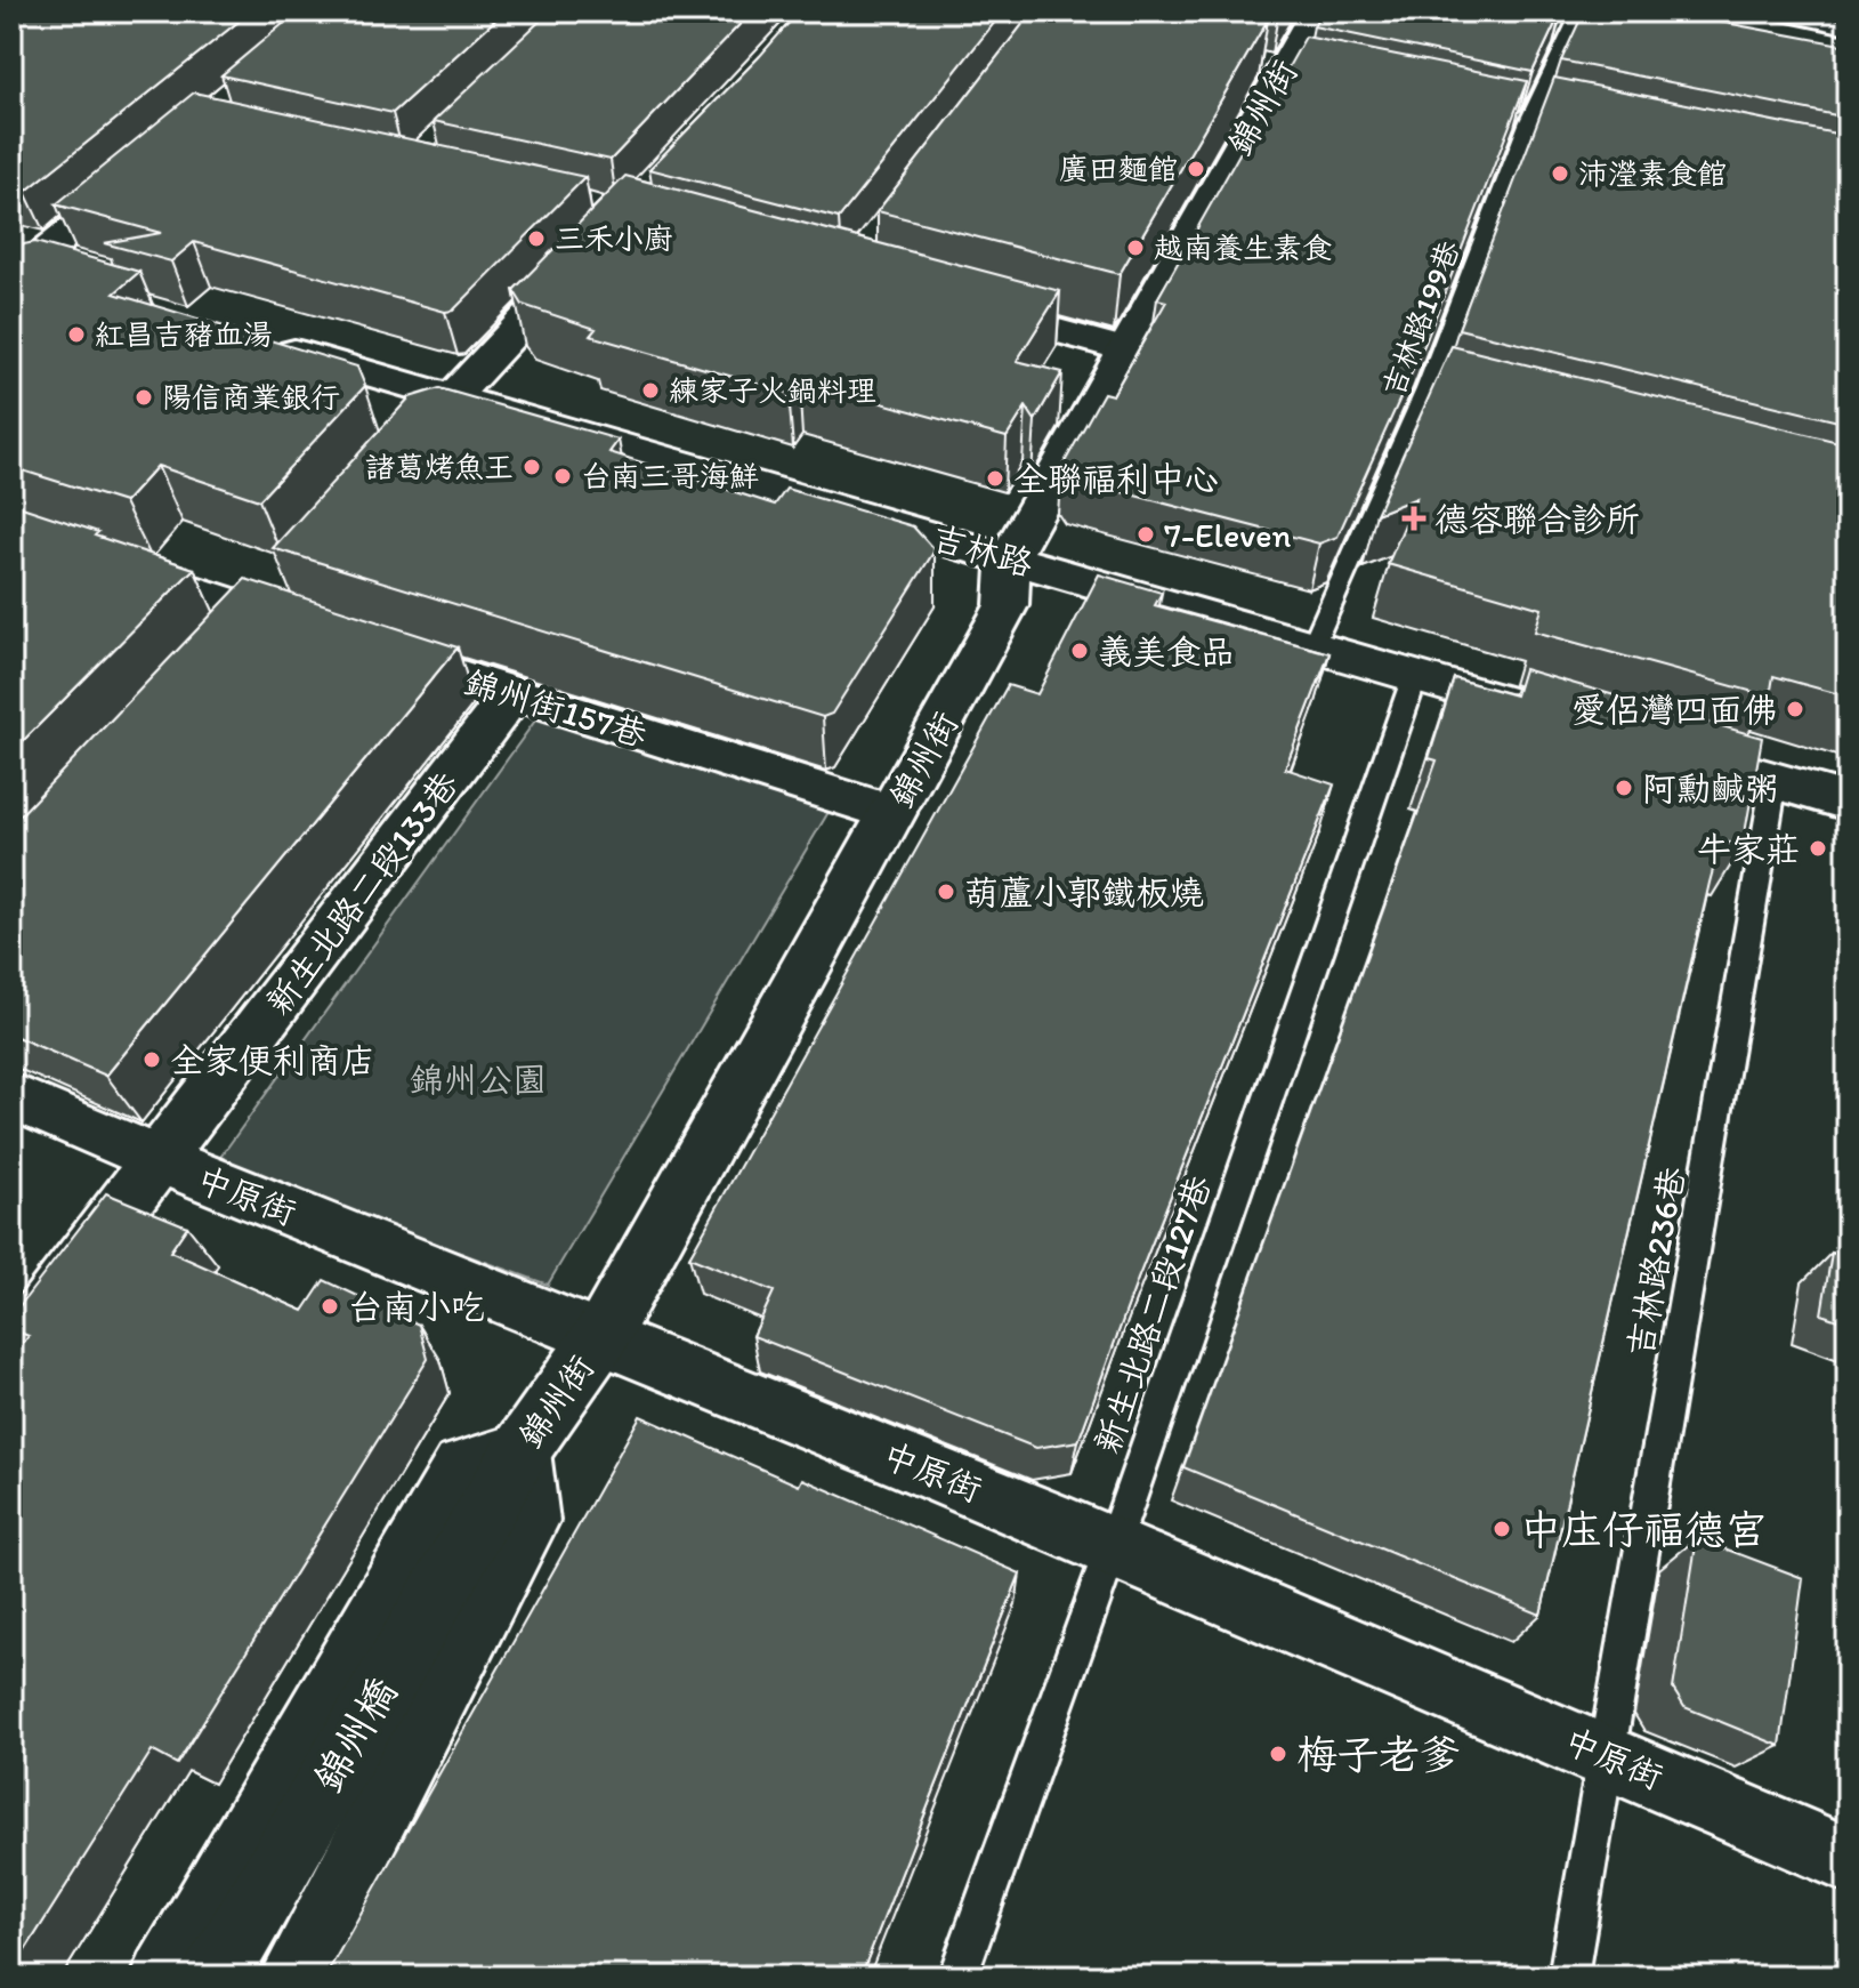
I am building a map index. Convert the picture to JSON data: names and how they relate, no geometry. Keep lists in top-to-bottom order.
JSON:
{
  "streets": {
    "street": [
      "錦州街",
      "吉林路",
      "錦州街157巷",
      "新生北路二段133巷",
      "中原街",
      "錦州橋"
    ],
    "lane": ["吉林路199巷", "吉林路236巷", "新生北路二段127巷"]
  },
  "crossings": [
    ["錦州街", "吉林路"],
    ["錦州街", "錦州街157巷"],
    ["錦州街", "中原街"],
    ["錦州街", "錦州橋"],
    ["吉林路199巷", "吉林路"],
    ["吉林路", "新生北路二段127巷"],
    ["錦州街157巷", "新生北路二段133巷"],
    ["新生北路二段133巷", "中原街"],
    ["中原街", "吉林路236巷"],
    ["中原街", "新生北路二段127巷"]
  ],
  "parks": ["錦州公園"],
  "places": {
    "other": [
      "廣田麵館",
      "沛瀅素食館",
      "三禾小廚",
      "越南養生素食",
      "紅昌吉豬血湯",
      "練家子火鍋料理",
      "陽信商業銀行",
      "諸葛烤魚王",
      "台南三哥海鮮",
      "全聯福利中心",
      "7-Eleven",
      "義美食品",
      "愛侶灣四面佛",
      "阿勳鹹粥",
      "牛家莊",
      "葫蘆小郭鐵板燒",
      "全家便利商店",
      "台南小吃",
      "中庒仔福德宮",
      "梅子老爹"
    ],
    "health": ["德容聯合診所"]
  }
}
